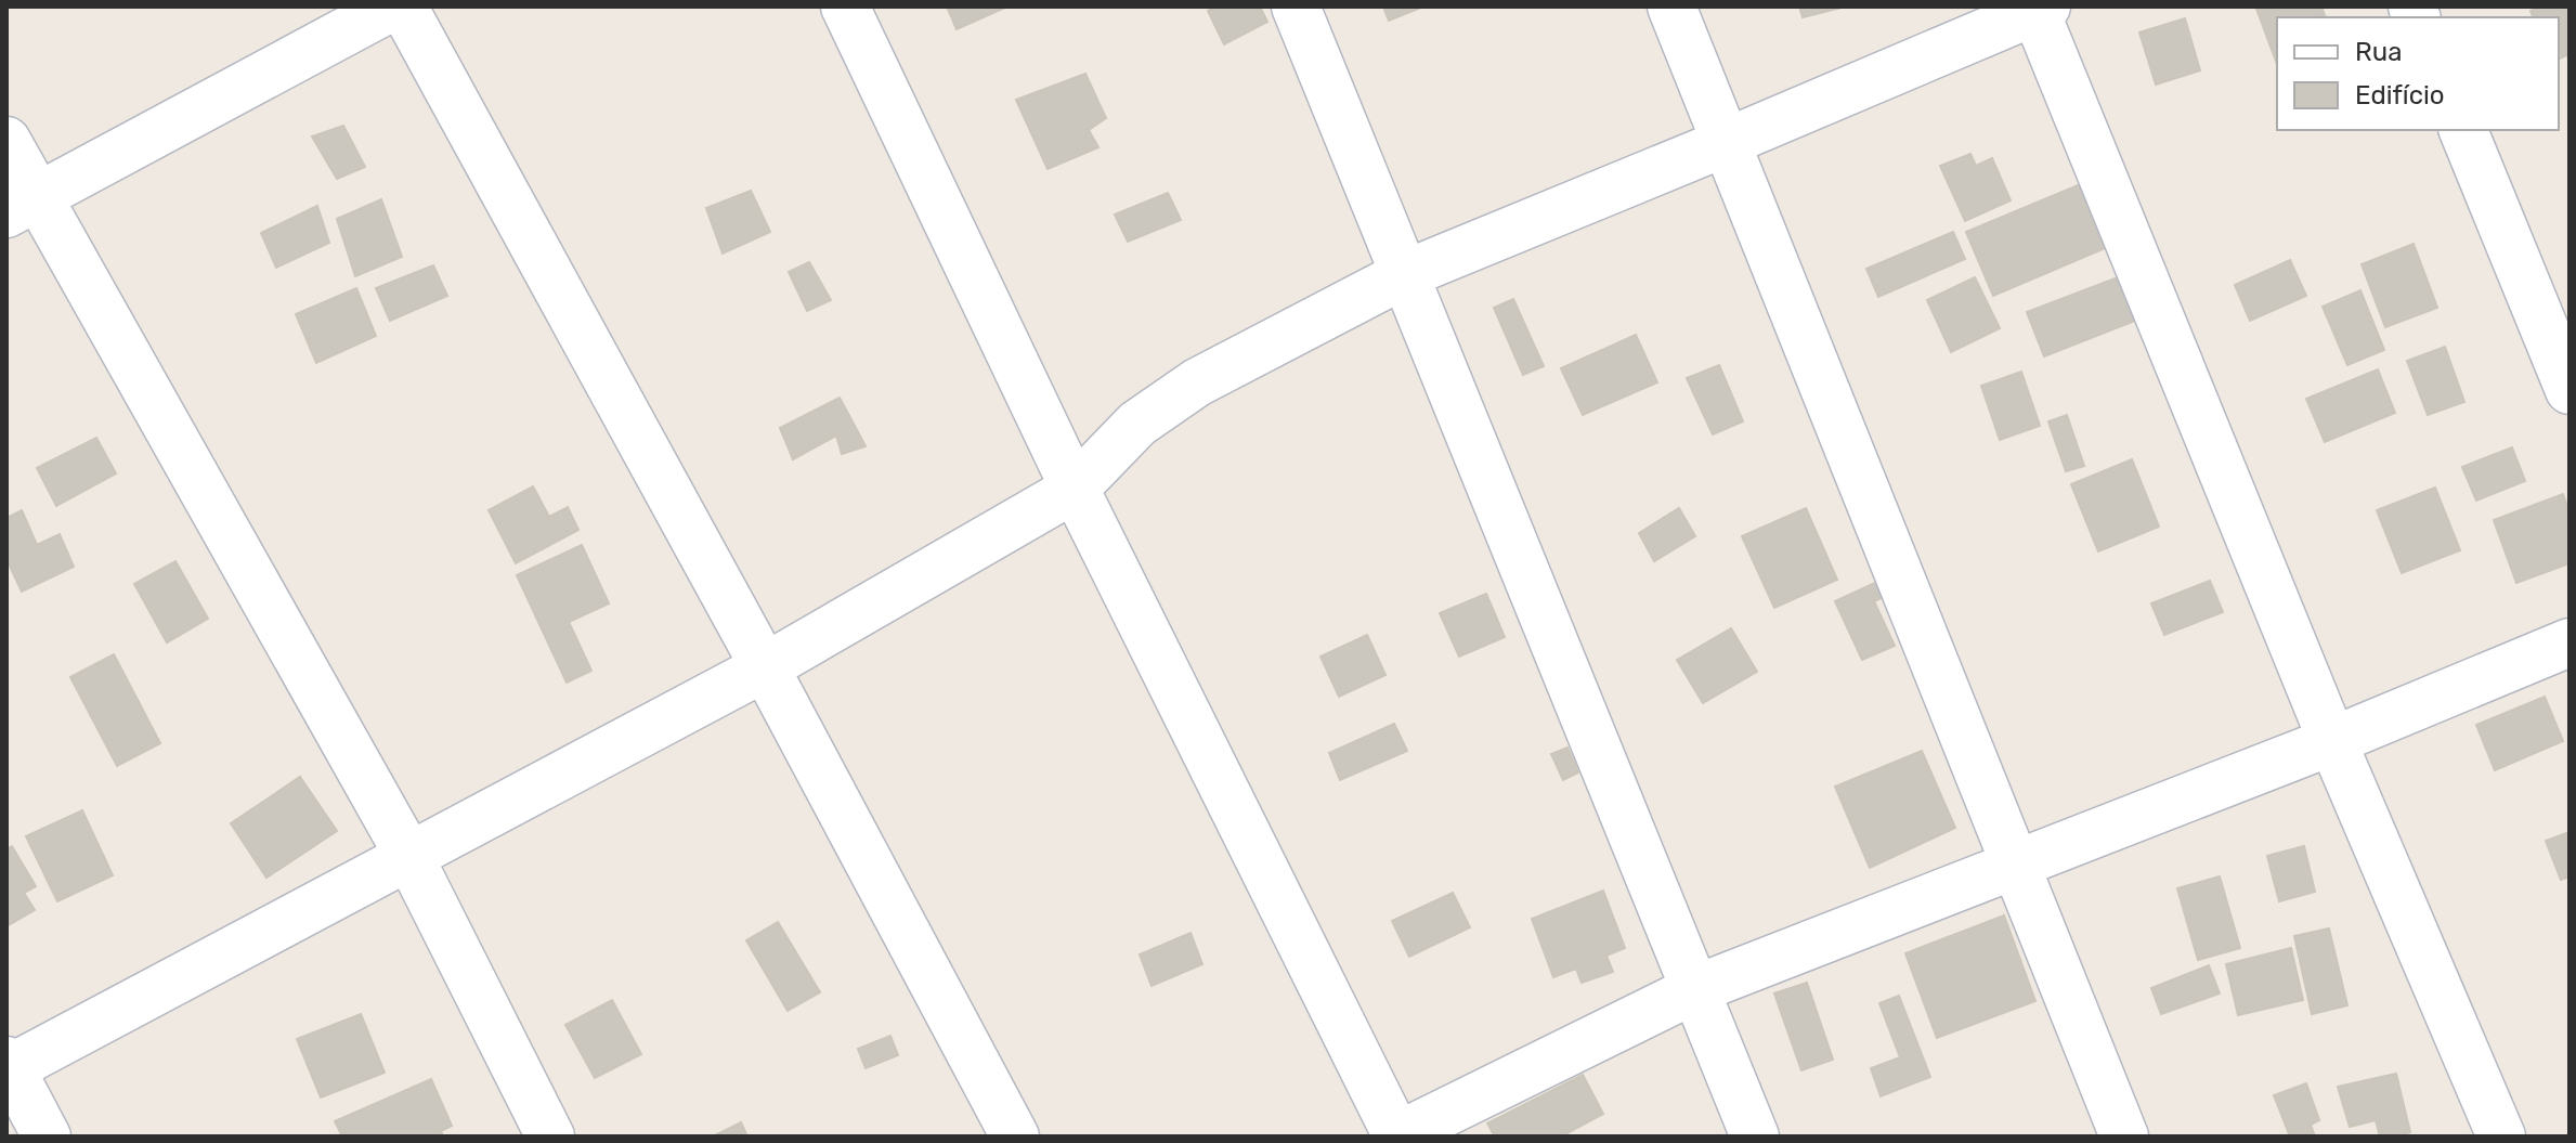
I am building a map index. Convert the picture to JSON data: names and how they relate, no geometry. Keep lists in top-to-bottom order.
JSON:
{
  "legend": ["Rua", "Edifício"]
}
